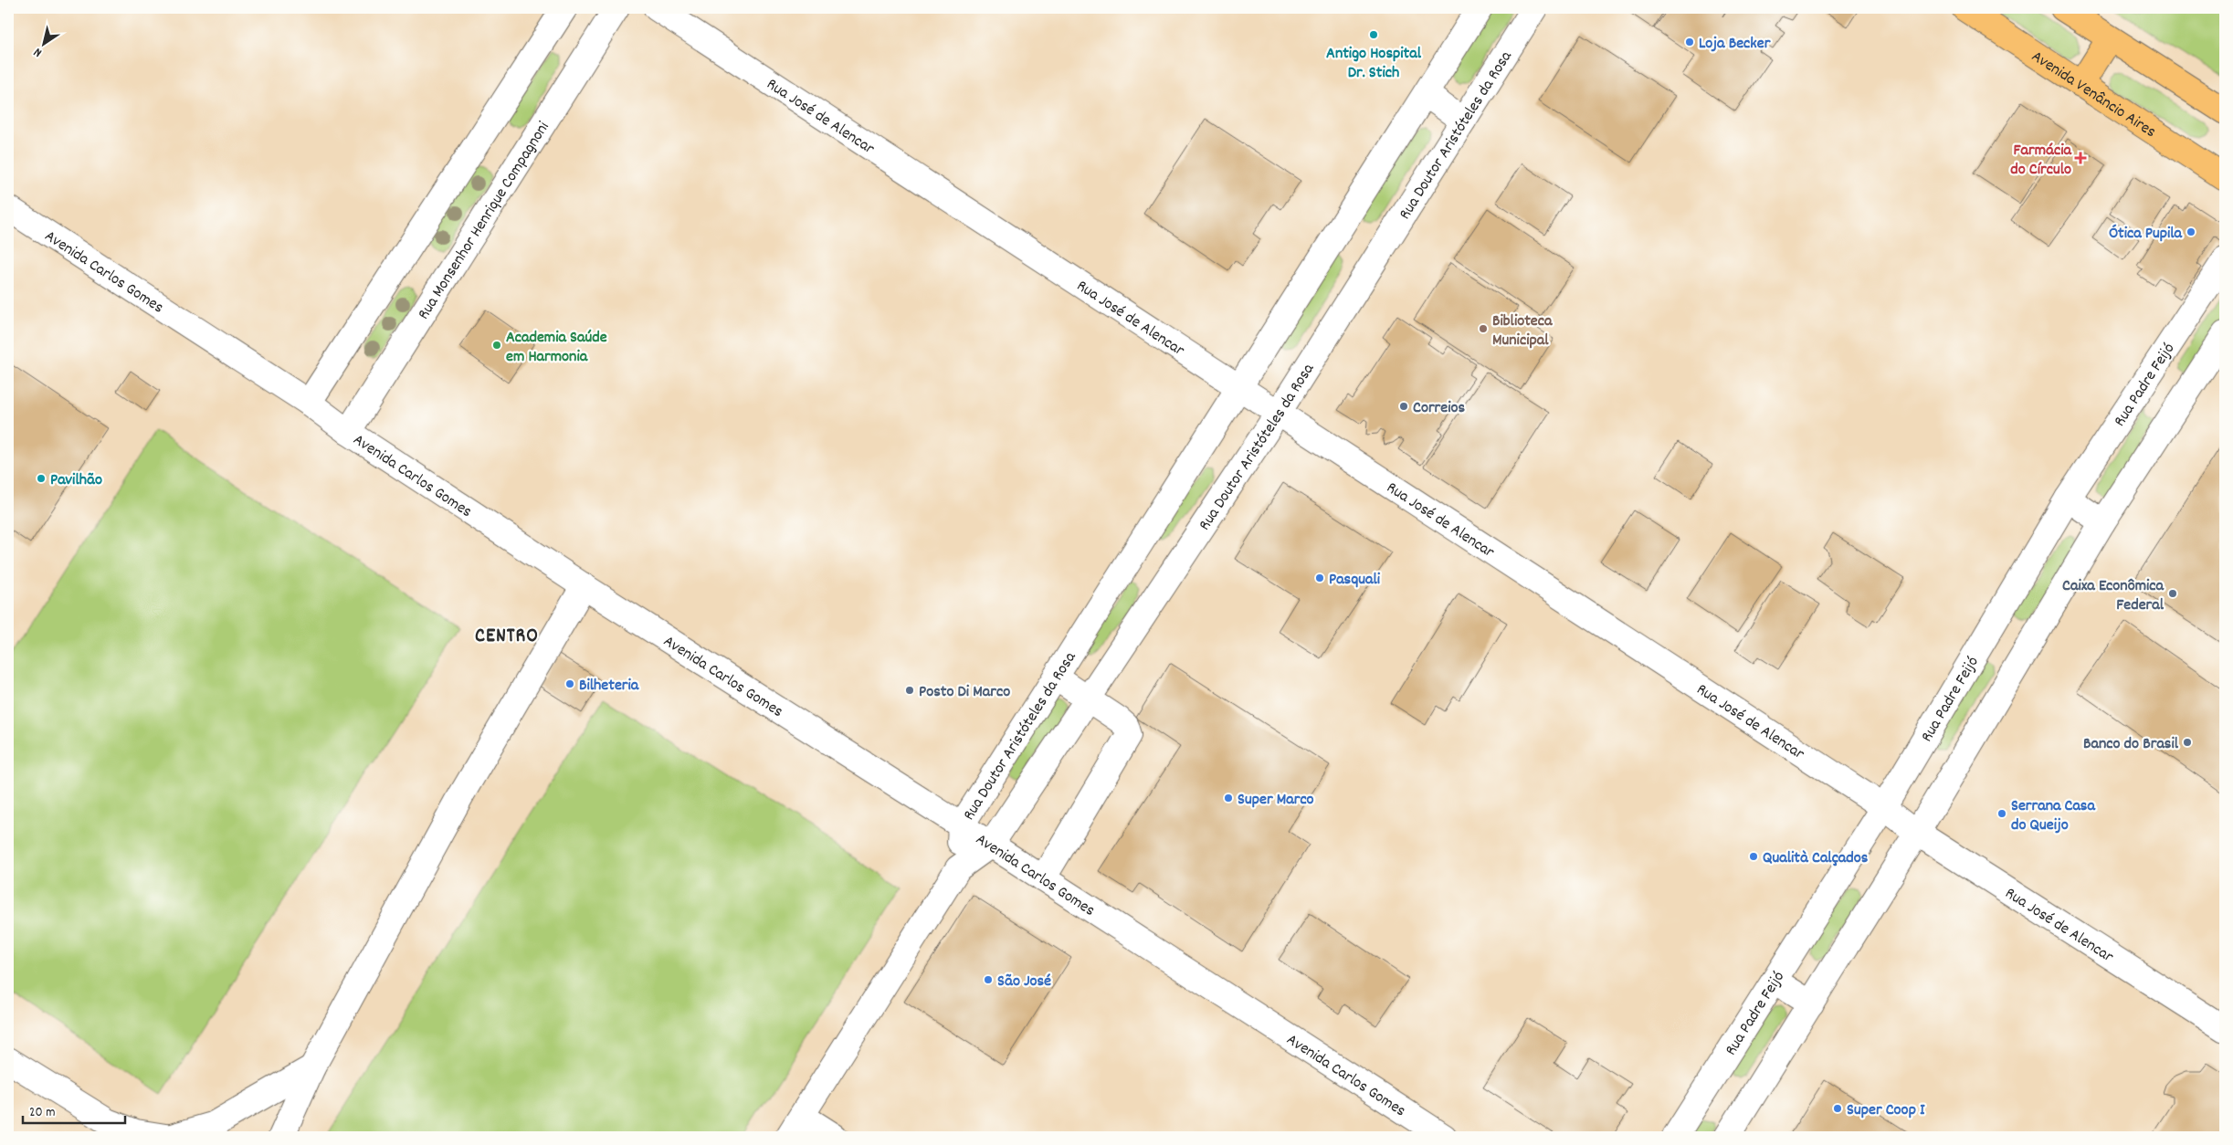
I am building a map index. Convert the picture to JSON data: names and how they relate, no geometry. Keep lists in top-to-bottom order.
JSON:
{
  "streets": {
    "main road": ["Avenida Venâncio Aires"],
    "street": [
      "Rua José de Alencar",
      "Rua Doutor Aristóteles da Rosa",
      "Rua Monsenhor Henrique Compagnoni",
      "Avenida Carlos Gomes",
      "Rua Padre Feijó"
    ]
  },
  "crossings": [
    ["Rua José de Alencar", "Rua Doutor Aristóteles da Rosa"],
    ["Rua José de Alencar", "Rua Padre Feijó"],
    ["Rua Doutor Aristóteles da Rosa", "Avenida Carlos Gomes"],
    ["Rua Monsenhor Henrique Compagnoni", "Avenida Carlos Gomes"]
  ],
  "districts": ["CENTRO"],
  "places": {
    "other": [
      "Antigo Hospital Dr. Stich",
      "Loja Becker",
      "Ótica Pupila",
      "Biblioteca Municipal",
      "Academia Saúde em Harmonia",
      "Correios",
      "Pavilhão",
      "Pasquali",
      "Caixa Econômica Federal",
      "Bilheteria",
      "Posto Di Marco",
      "Banco do Brasil",
      "Super Marco",
      "Serrana Casa do Queijo",
      "Qualità Calçados",
      "São José",
      "Super Coop I"
    ],
    "health": ["Farmácia do Círculo"]
  },
  "scale_bar": "20 m",
  "north": "bottom left"
}
